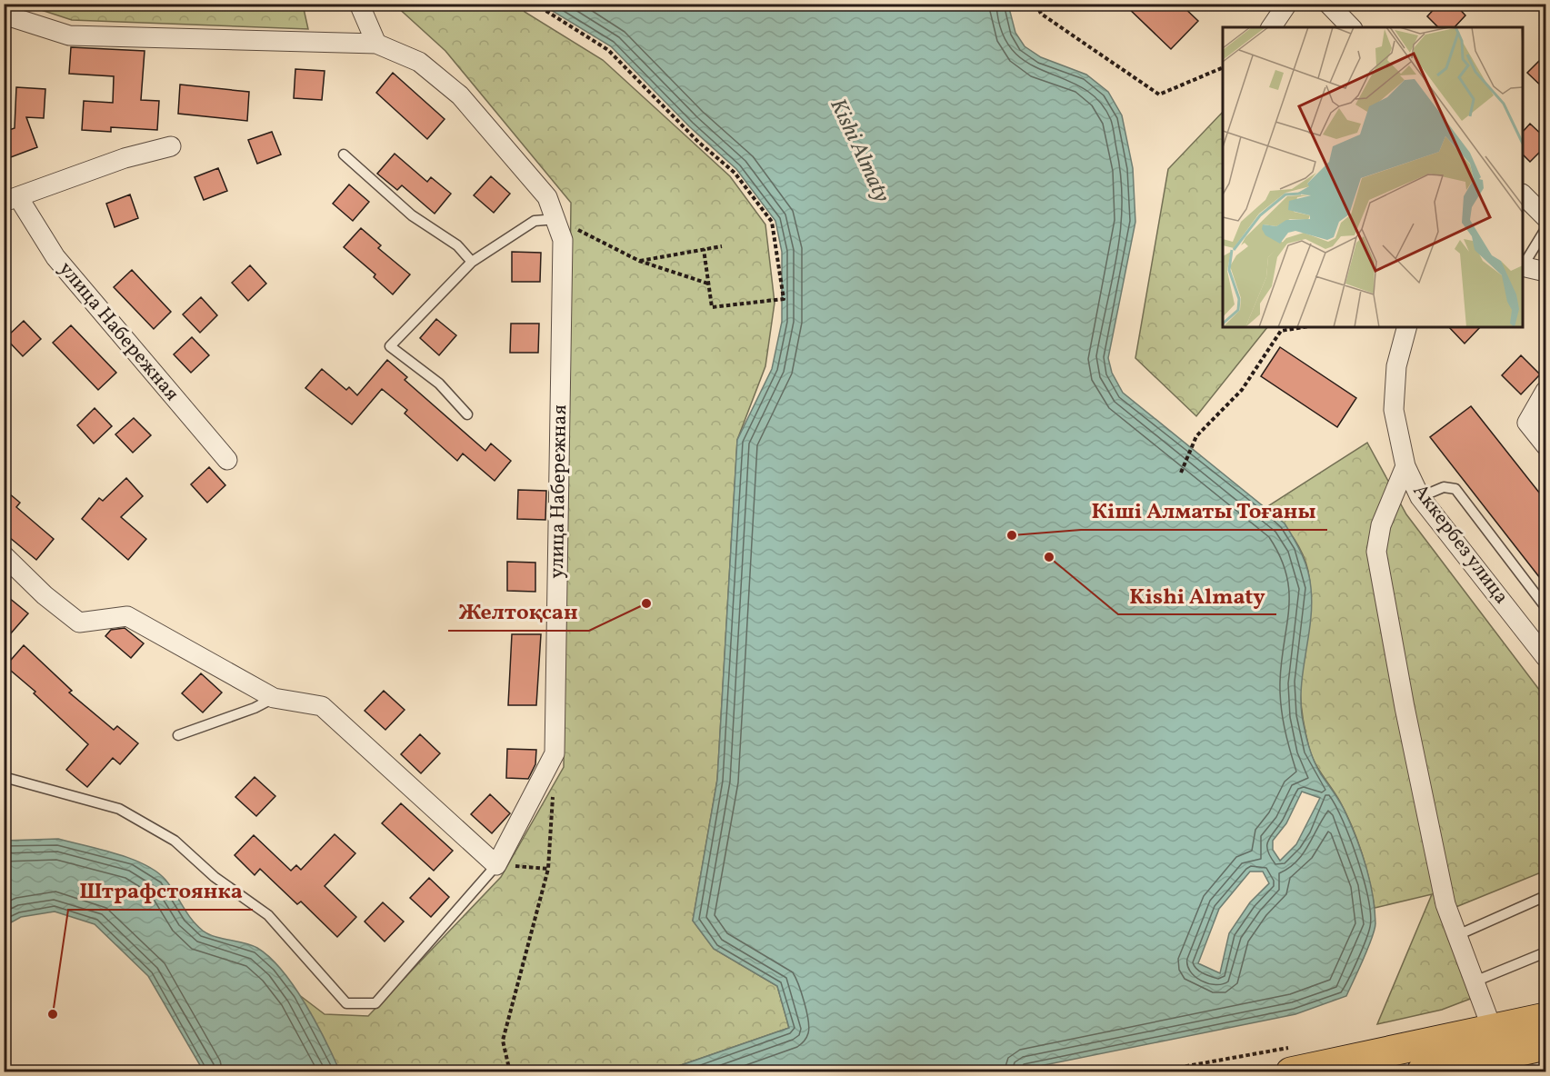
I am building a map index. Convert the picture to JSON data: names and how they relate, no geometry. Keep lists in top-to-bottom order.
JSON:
{
  "streets": {
    "street": ["улица Набережная", "Аккербез улица"]
  },
  "water": ["Kіshі Almaty"],
  "places": [
    "Кіші Алматы Тоғаны",
    "Kіshі Almaty",
    "Желтоқсан",
    "Штрафстоянка"
  ]
}
